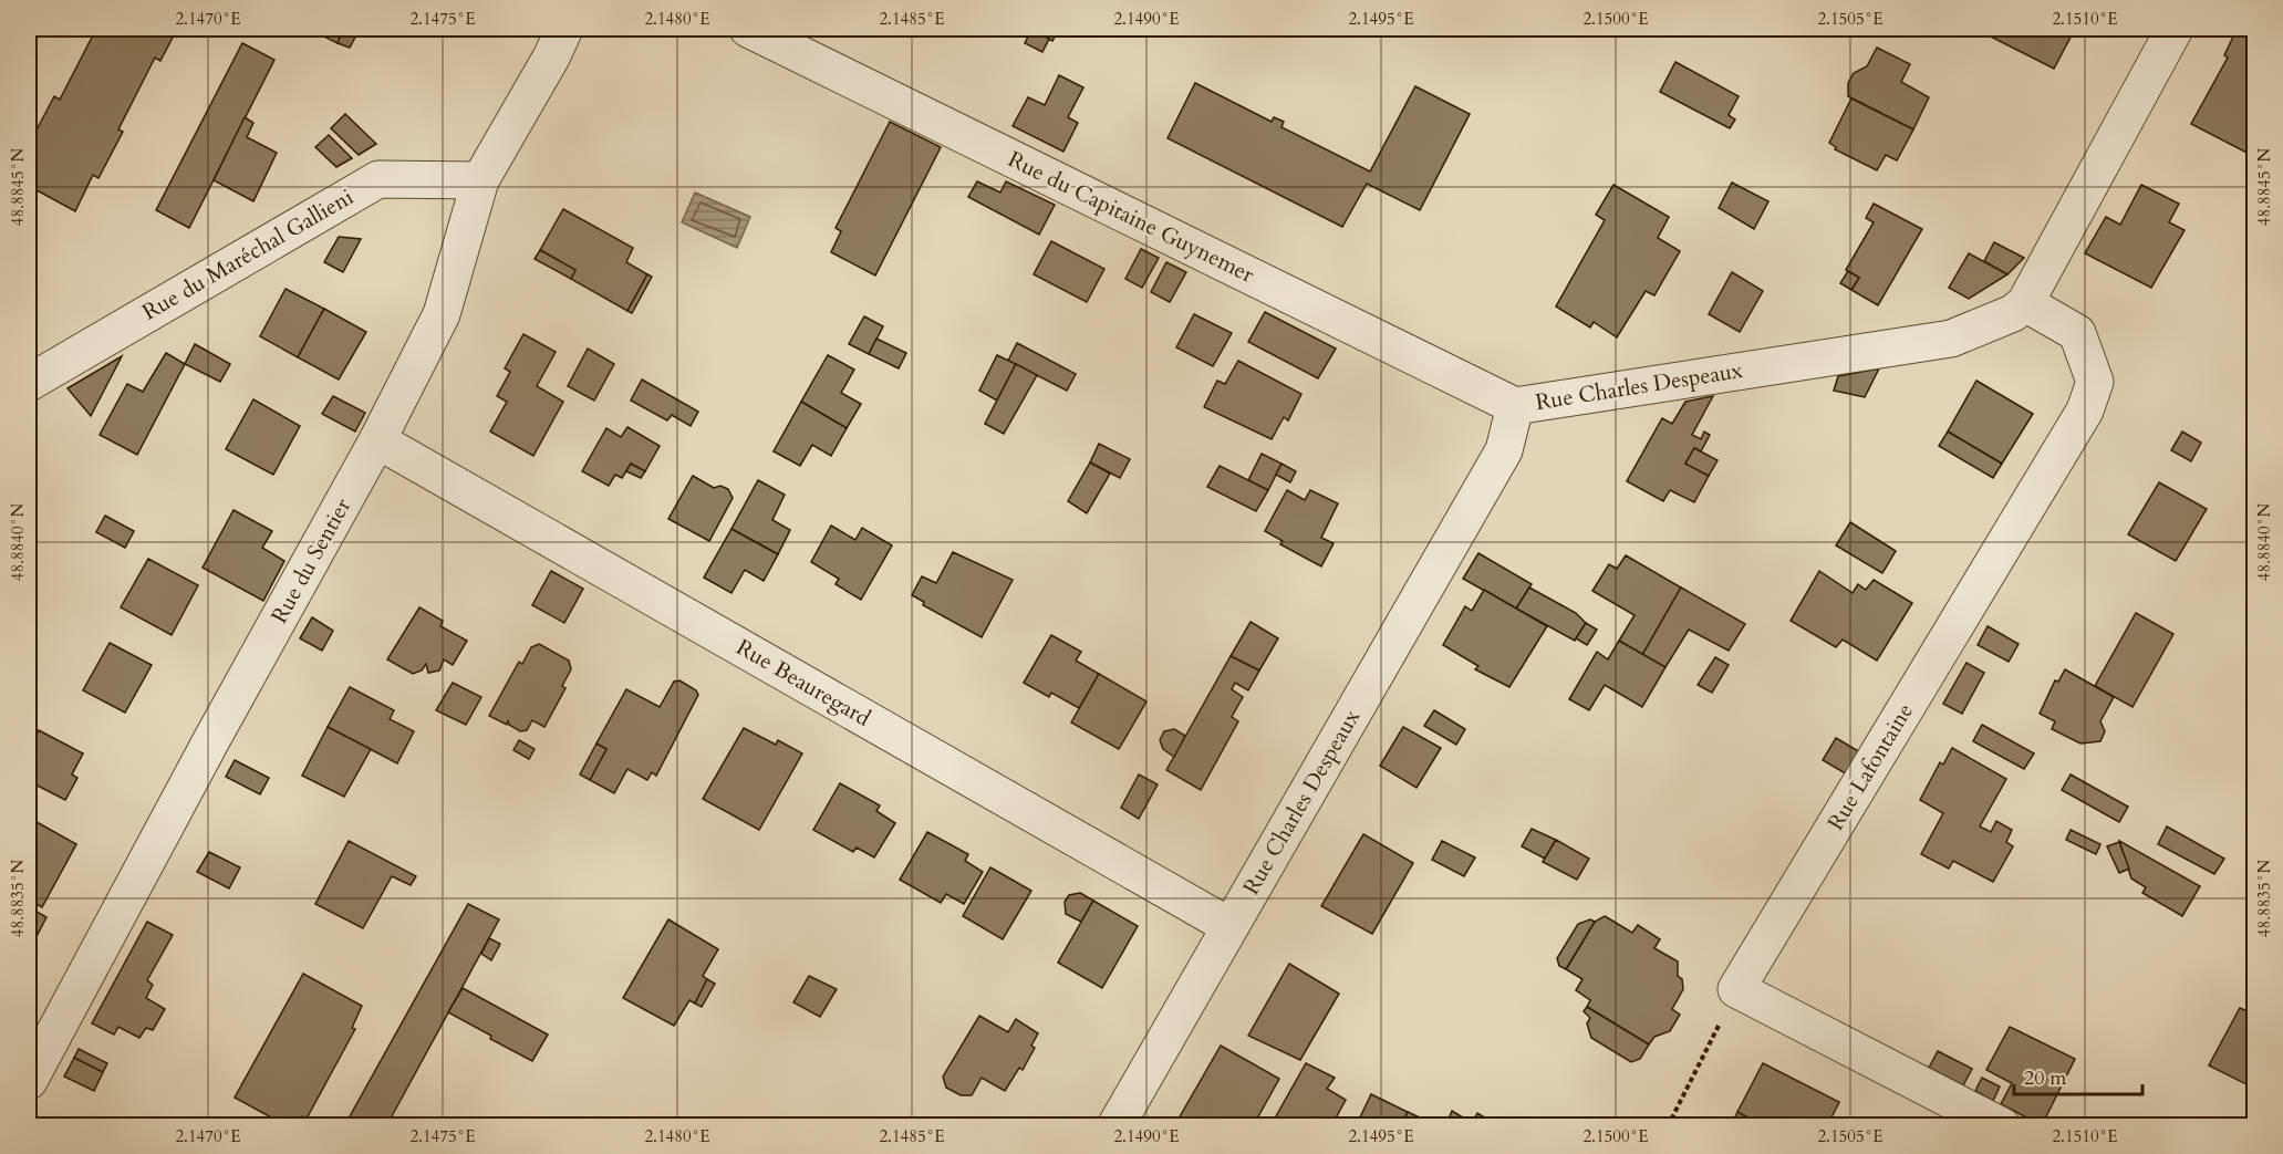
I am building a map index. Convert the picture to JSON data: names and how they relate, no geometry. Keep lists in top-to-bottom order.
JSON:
{
  "streets": {
    "street": [
      "Rue du Capitaine Guynemer",
      "Rue du Maréchal Gallieni",
      "Rue Charles Despeaux",
      "Rue du Sentier",
      "Rue Beauregard",
      "Rue Lafontaine"
    ]
  },
  "crossings": [
    ["Rue du Capitaine Guynemer", "Rue Charles Despeaux"],
    ["Rue du Maréchal Gallieni", "Rue du Sentier"],
    ["Rue Charles Despeaux", "Rue Beauregard"],
    ["Rue Charles Despeaux", "Rue Lafontaine"],
    ["Rue du Sentier", "Rue Beauregard"]
  ],
  "scale_bar": "20 m",
  "coordinates": [
    "2.1470°E",
    "2.1475°E",
    "2.1480°E",
    "2.1485°E",
    "2.1490°E",
    "2.1495°E",
    "2.1500°E",
    "2.1505°E",
    "2.1510°E",
    "48.8845°N",
    "48.8840°N",
    "48.8835°N"
  ]
}
